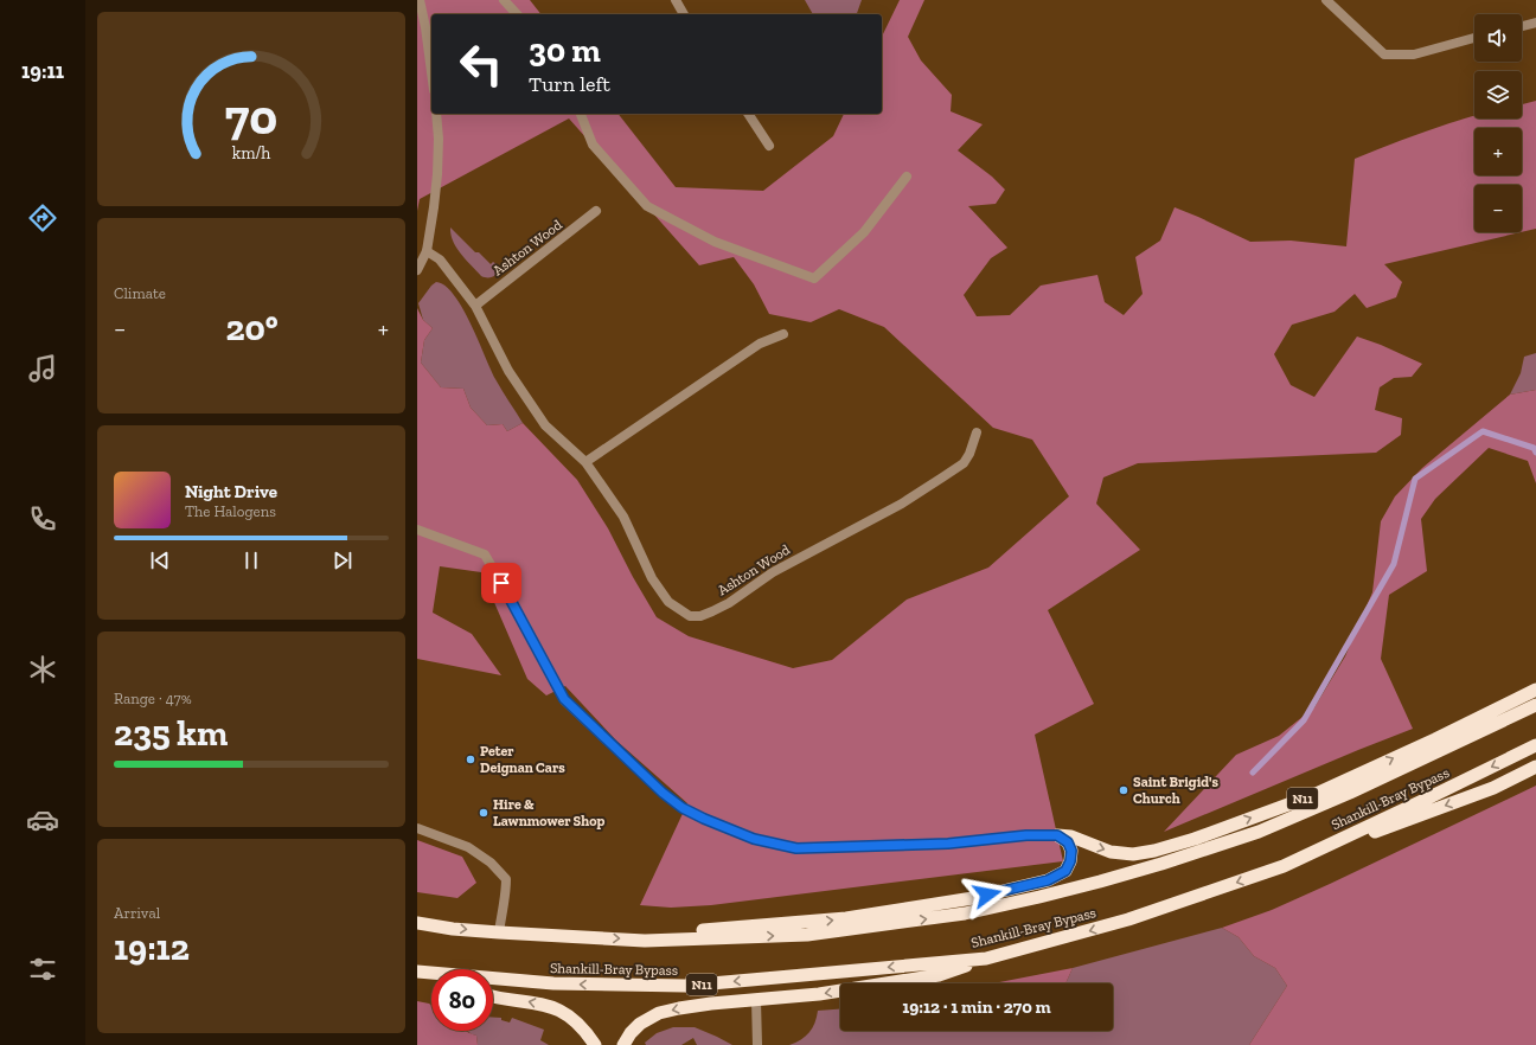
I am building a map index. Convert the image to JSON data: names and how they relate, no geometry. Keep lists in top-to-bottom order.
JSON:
{
  "streets": {
    "highway": ["N11", "Shankill-Bray Bypass"],
    "street": ["Ashton Wood"]
  },
  "crossings": [
    ["N11", "Shankill-Bray Bypass"]
  ],
  "places": ["Peter Deignan Cars", "Saint Brigid's Church", "Hire & Lawnmower Shop"],
  "page": {
    "tabs": "19:11",
    "map_buttons": ["+", "−"],
    "turn": ["30 m", "Turn left"],
    "tile": [
      "Climate",
      ["Range · 47%", "235 km"],
      ["Arrival", "19:12"]
    ],
    "heat": ["−", "20°", "+"],
    "song": ["Night Drive", "The Halogens"],
    "limit": "80",
    "trip": "19:12 · 1 min · 270 m",
    "gauge": ["70", "km/h"]
  }
}
